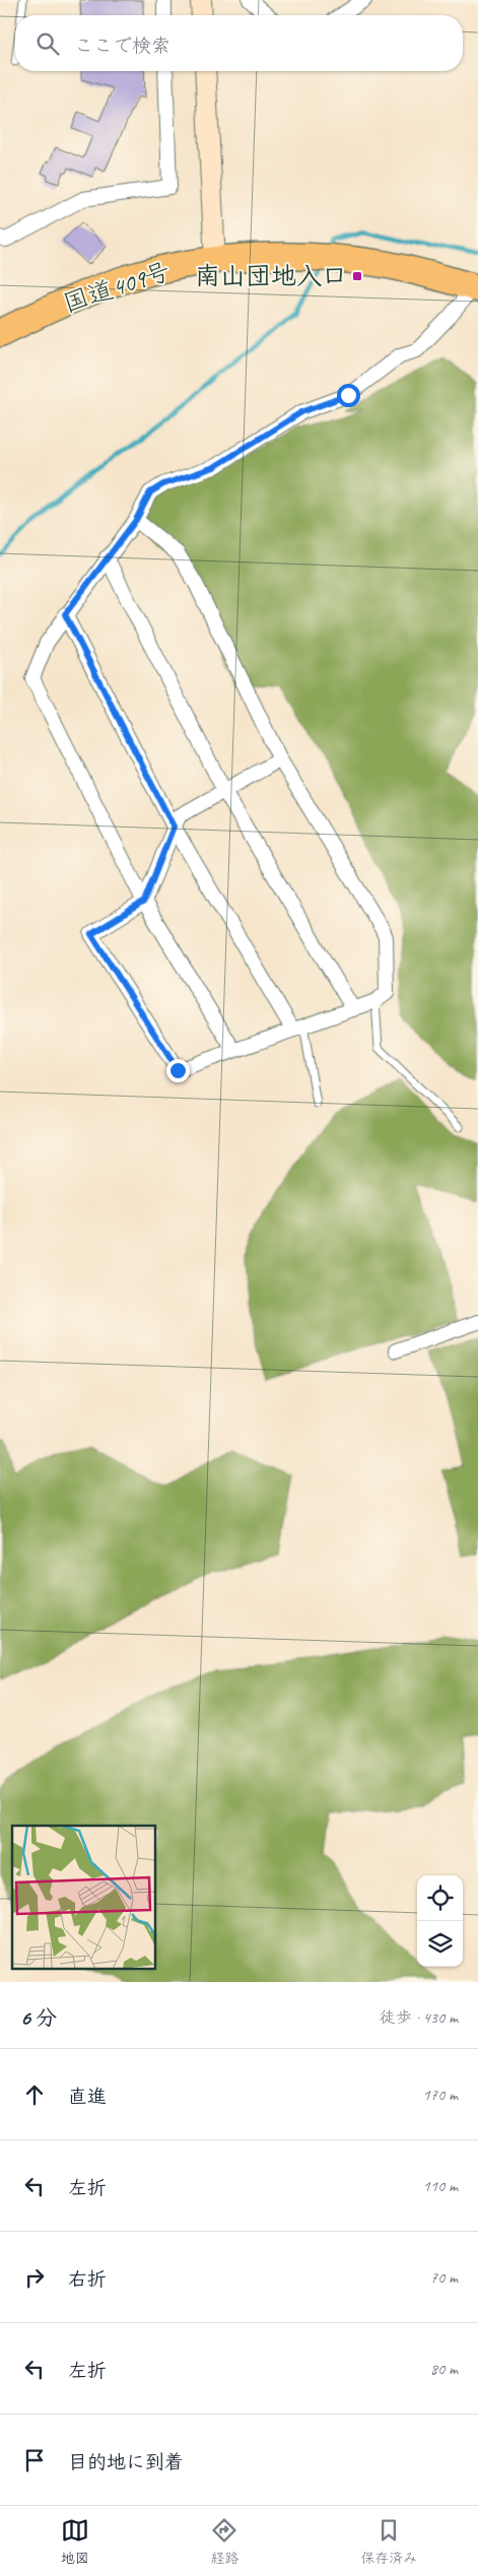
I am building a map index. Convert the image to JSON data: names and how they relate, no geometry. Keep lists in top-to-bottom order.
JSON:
{
  "streets": {
    "highway": ["国道409号"]
  },
  "places": {
    "transit": ["南山団地入口"]
  },
  "page": {
    "search": "ここで検索",
    "heading": ["6 分", "徒歩 · 430 m"],
    "list": [
      ["直進", "170 m"],
      ["左折", "110 m"],
      ["右折", "70 m"],
      ["左折", "80 m"],
      "目的地に到着"
    ],
    "nav": ["地図", "経路", "保存済み"]
  }
}
